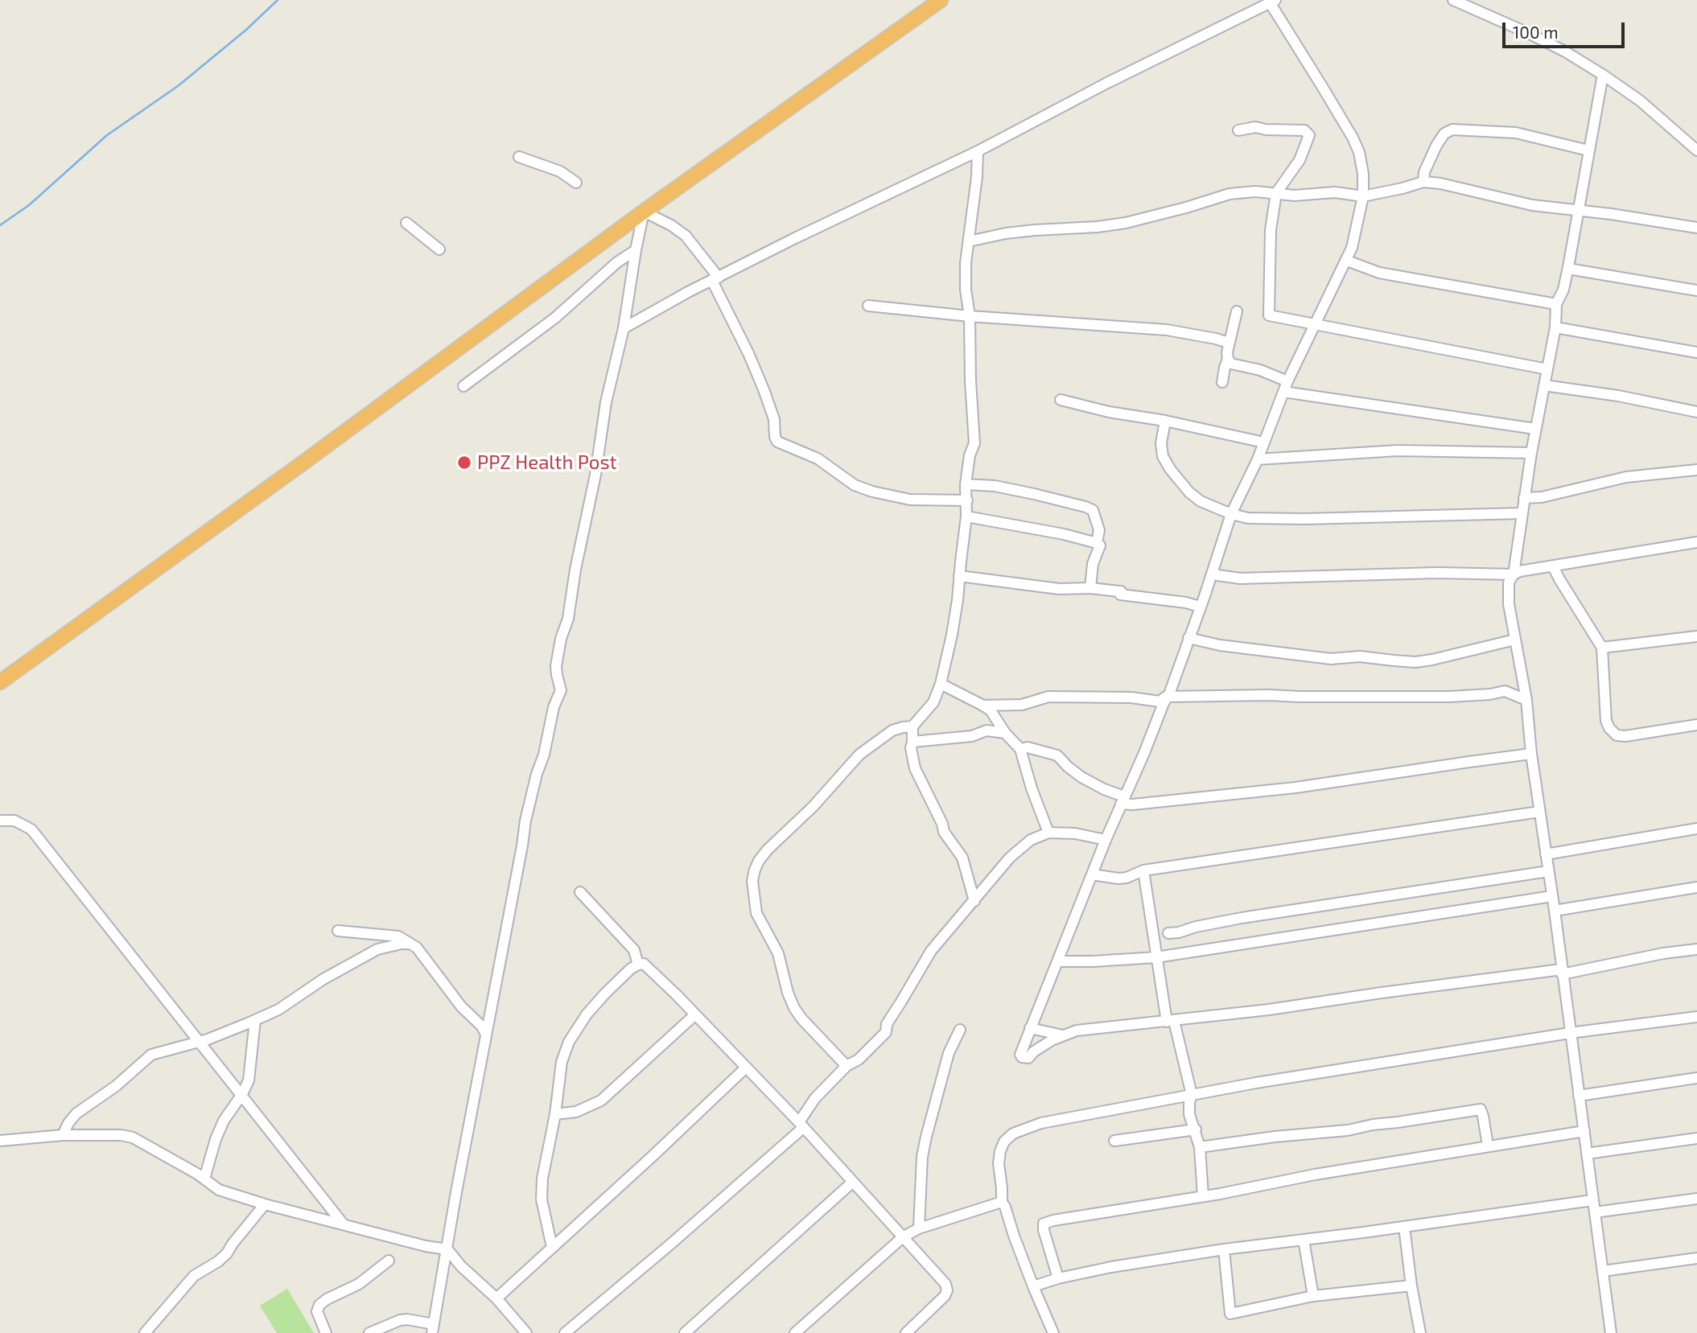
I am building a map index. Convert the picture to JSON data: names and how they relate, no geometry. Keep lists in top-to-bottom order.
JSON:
{
  "places": ["PPZ Health Post"],
  "scale_bar": "100 m"
}
